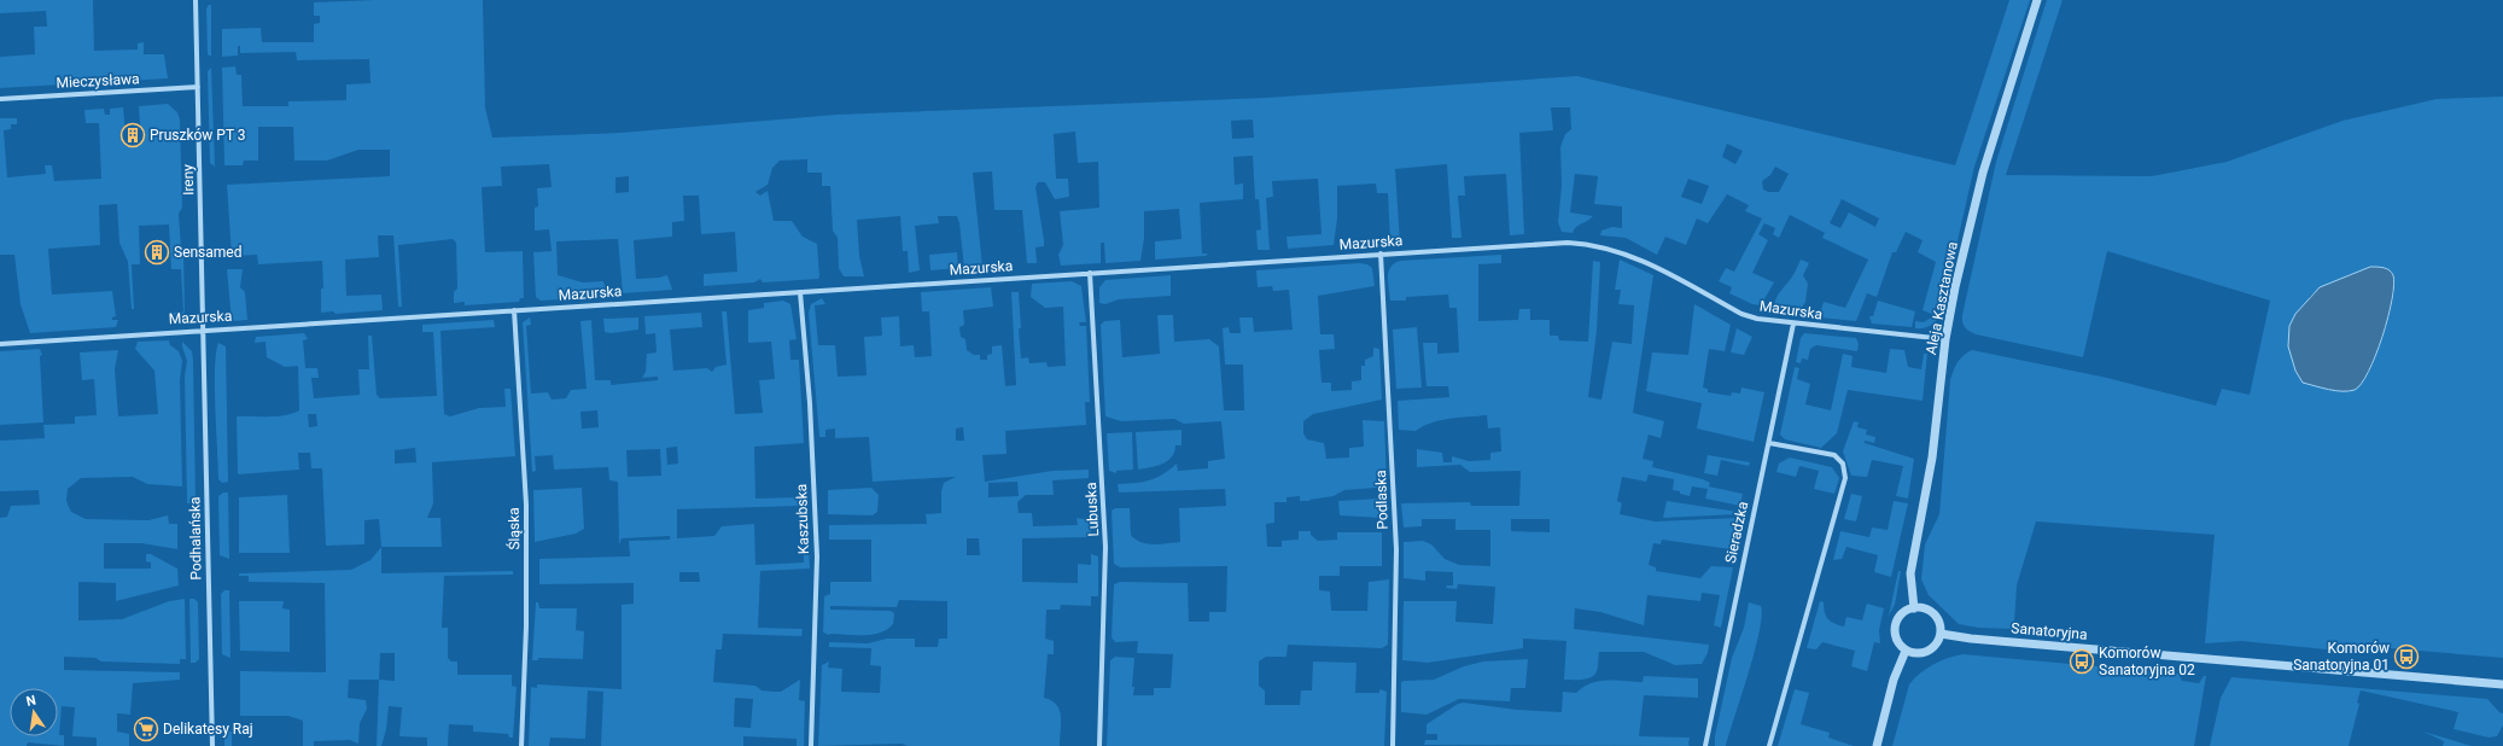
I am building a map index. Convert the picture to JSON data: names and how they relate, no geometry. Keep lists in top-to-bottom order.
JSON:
{
  "streets": {
    "street": [
      "Mieczysława",
      "Ireny",
      "Mazurska",
      "Aleja Kasztanowa",
      "Podlaska",
      "Lubuska",
      "Kaszubska",
      "Śląska",
      "Sieradzka",
      "Podhalańska",
      "Sanatoryjna"
    ]
  },
  "crossings": [
    ["Mieczysława", "Ireny"],
    ["Ireny", "Mazurska"],
    ["Ireny", "Podhalańska"],
    ["Mazurska", "Aleja Kasztanowa"],
    ["Mazurska", "Podlaska"],
    ["Mazurska", "Lubuska"],
    ["Mazurska", "Kaszubska"],
    ["Mazurska", "Śląska"],
    ["Mazurska", "Sieradzka"],
    ["Mazurska", "Podhalańska"],
    ["Aleja Kasztanowa", "Sanatoryjna"]
  ],
  "places": {
    "building": ["Pruszków PT 3", "Sensamed"],
    "bus stop": ["Komorów Sanatoryjna 01", "Komorów Sanatoryjna 02"],
    "supermarket": ["Delikatesy Raj"]
  },
  "north": "top"
}
